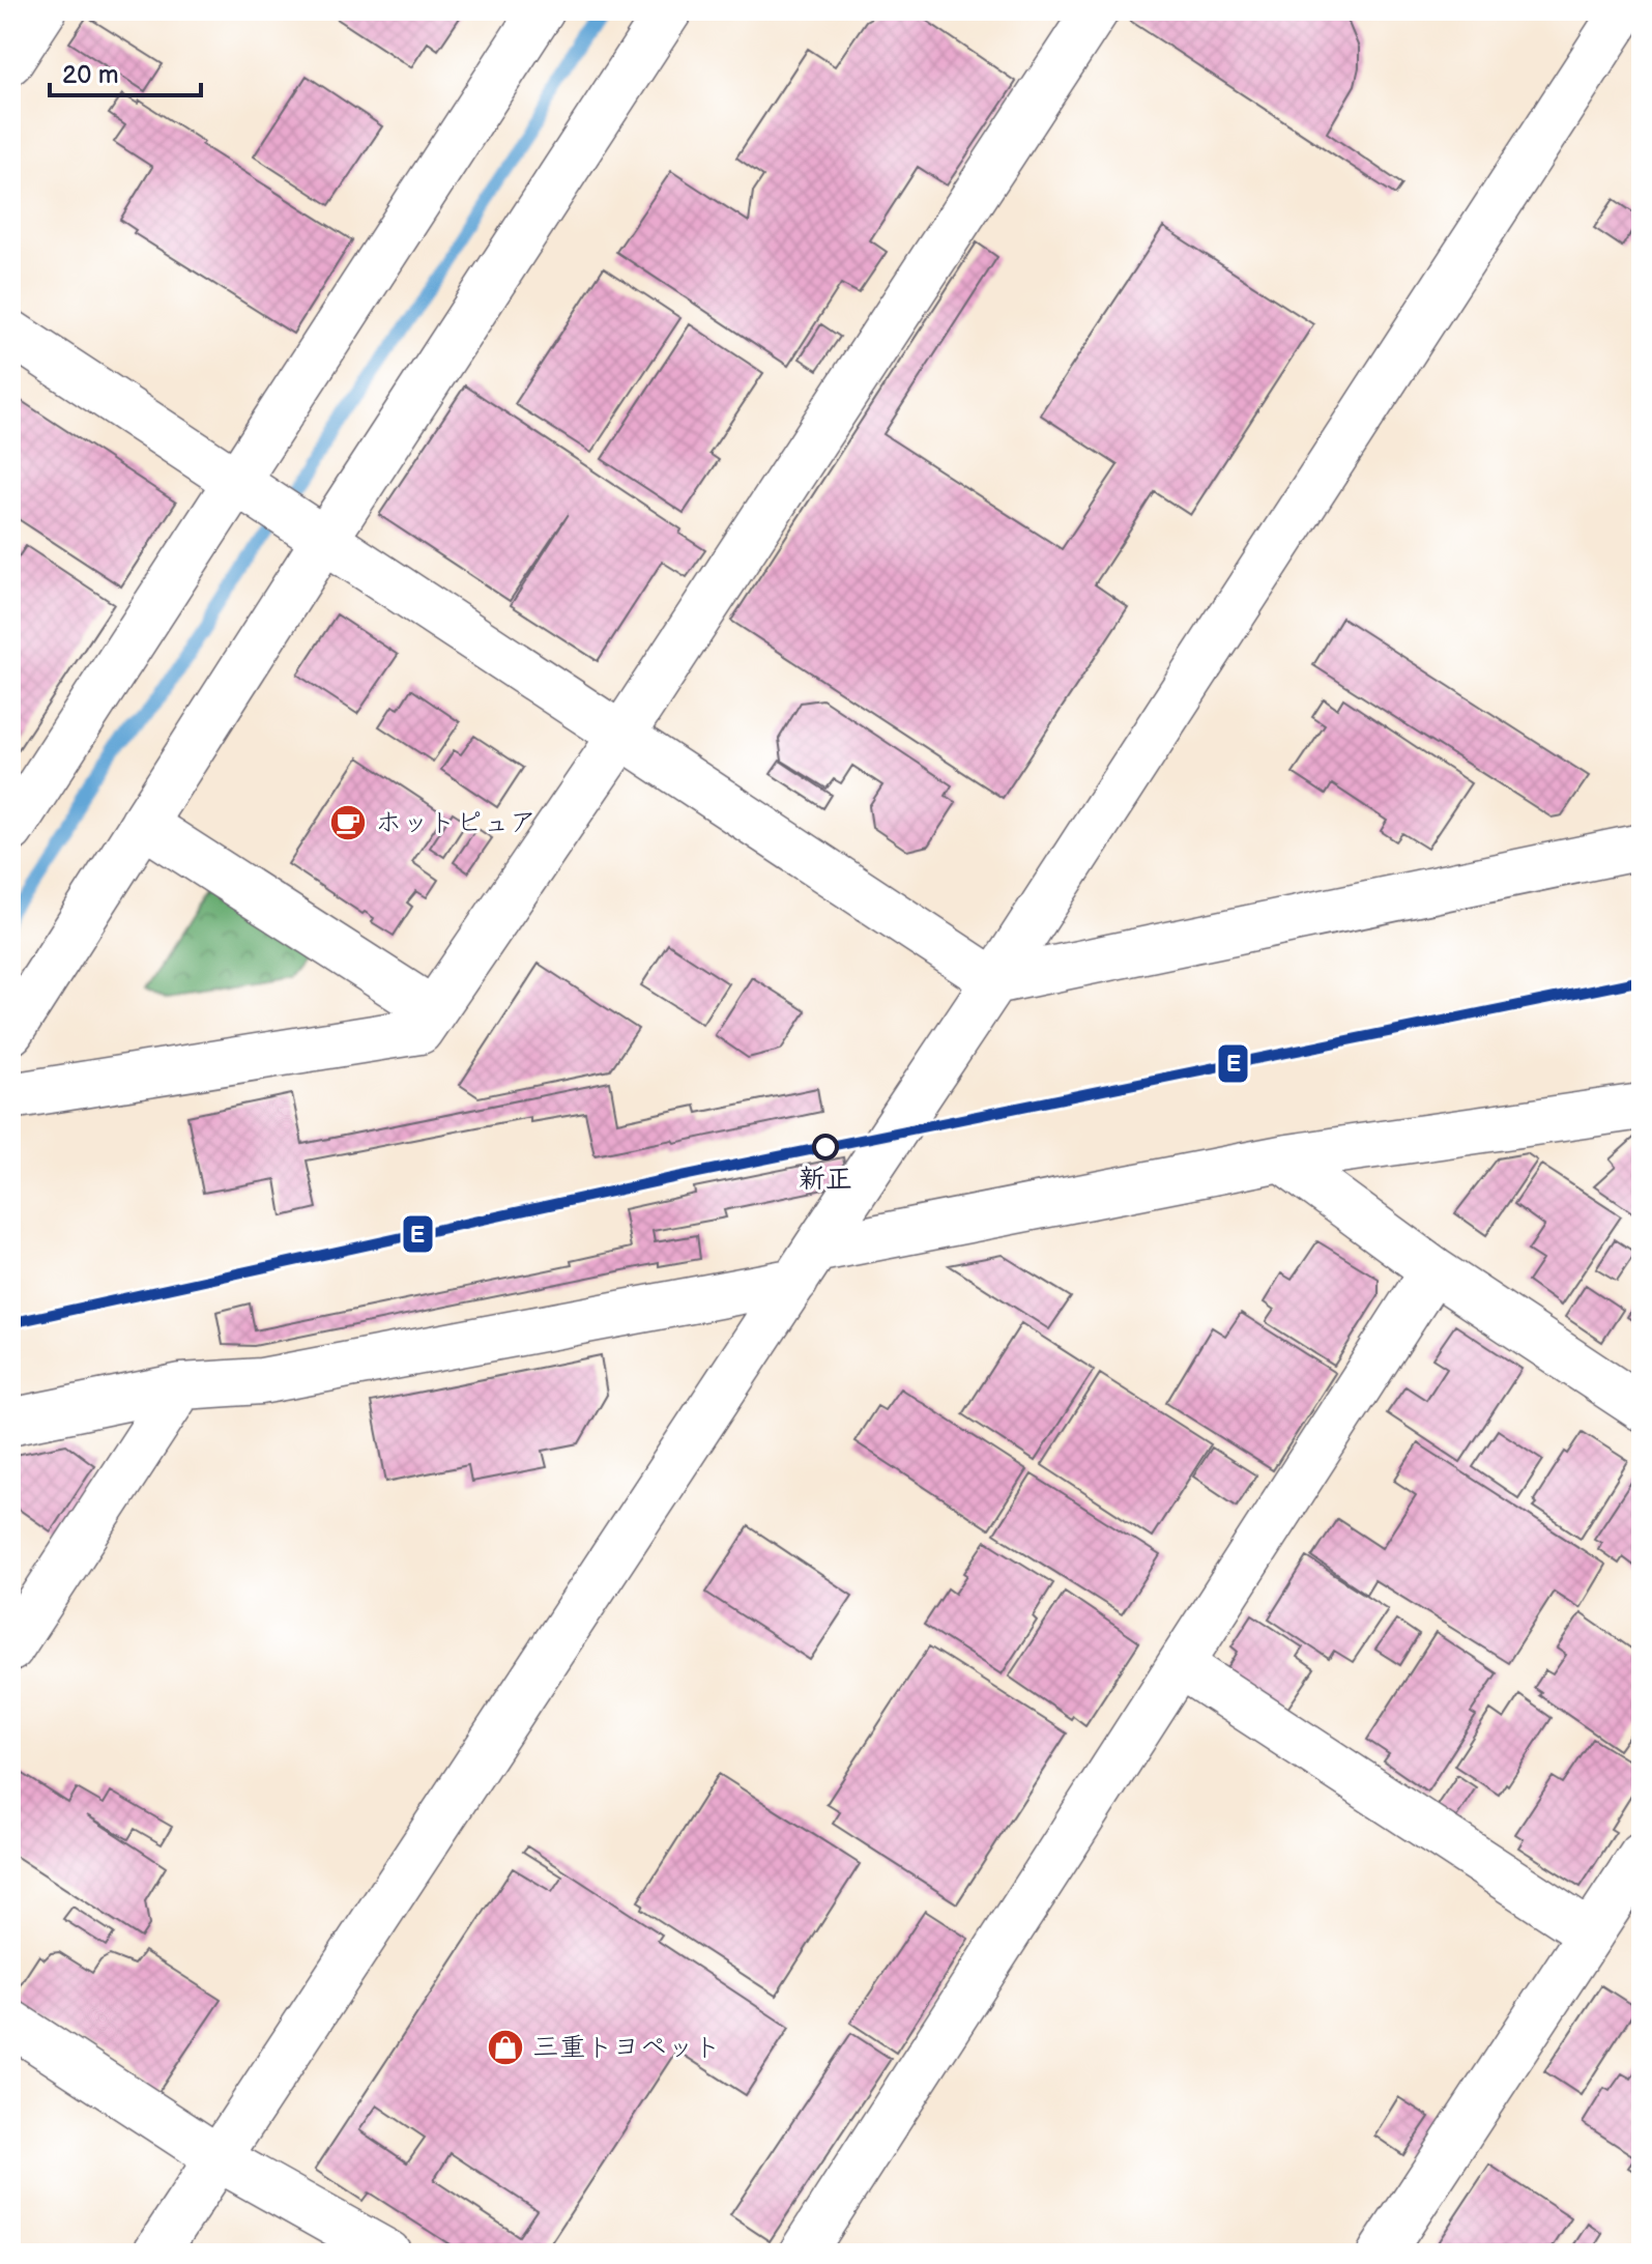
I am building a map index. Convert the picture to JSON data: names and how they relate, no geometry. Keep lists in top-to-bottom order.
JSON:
{
  "places": {
    "cafe": ["ホットピュア"],
    "other": ["新正"],
    "shop": ["三重トヨペット"]
  },
  "lines": ["transit line E"],
  "scale_bar": "20 m"
}
